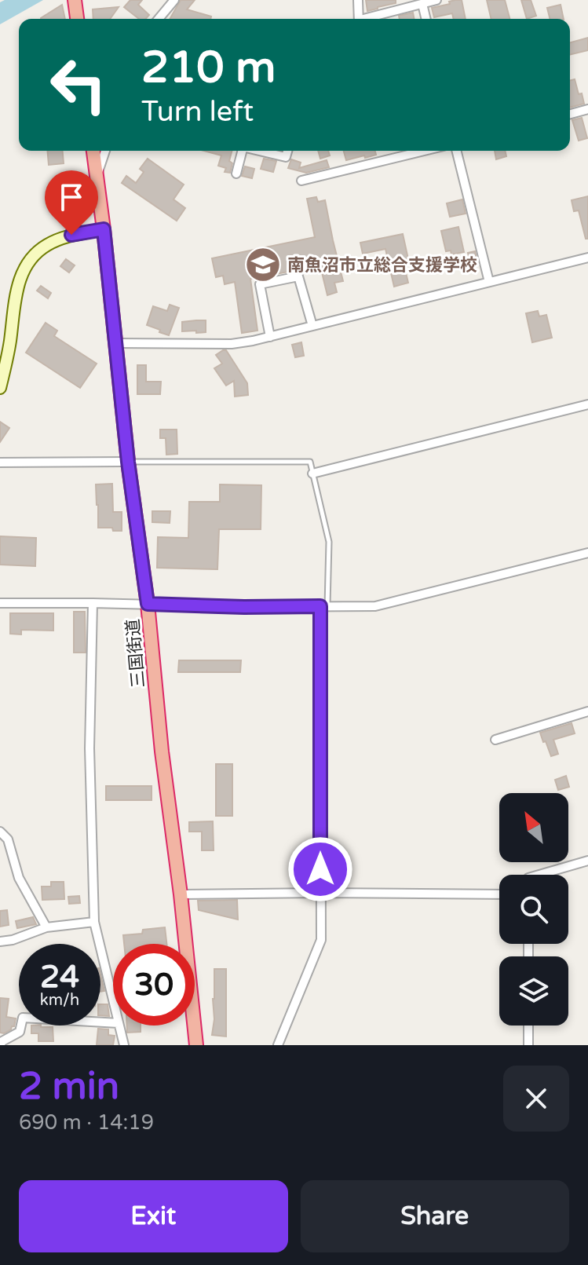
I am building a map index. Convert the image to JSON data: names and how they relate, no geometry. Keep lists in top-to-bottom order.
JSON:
{
  "streets": {
    "highway": ["三国街道"]
  },
  "places": {
    "school or university": ["南魚沼市立総合支援学校"]
  },
  "north": "top left",
  "page": {
    "turn": ["210 m", "Turn left"],
    "speed": "24 km/h",
    "limit": "30",
    "heading": ["2 min", "690 m · 14:19"],
    "buttons": ["Exit", "Share"]
  }
}
